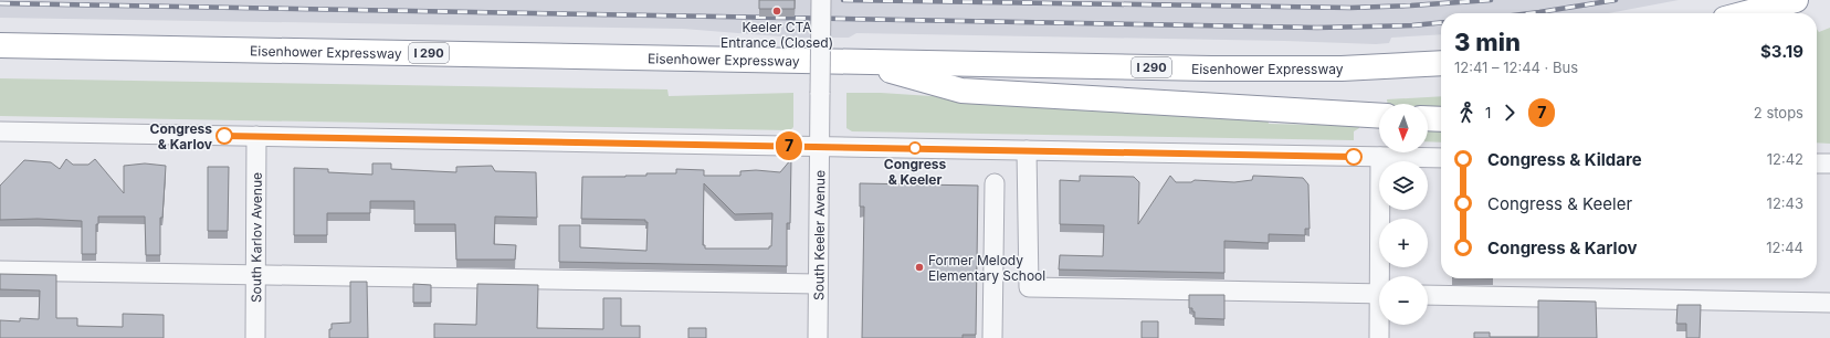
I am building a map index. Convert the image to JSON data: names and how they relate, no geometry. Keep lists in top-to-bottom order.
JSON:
{
  "streets": {
    "highway": ["Eisenhower Expressway", "I 290"],
    "street": ["South Keeler Avenue", "South Karlov Avenue"]
  },
  "places": [
    "Keeler CTA Entrance (Closed)",
    "Congress & Karlov",
    "Congress & Keeler",
    "Former Melody Elementary School"
  ],
  "lines": ["bus line 7"],
  "north": "bottom",
  "page": {
    "on_map": "7",
    "heading": ["3 min", "12:41 – 12:44 · Bus", "$3.19"],
    "legs": ["1", "7", "2 stops"],
    "map_buttons": ["+", "−"],
    "list": [
      {
        "name": "Congress & Kildare",
        "value": "12:42"
      },
      {
        "name": "Congress & Keeler",
        "value": "12:43"
      },
      {
        "name": "Congress & Karlov",
        "value": "12:44"
      }
    ]
  }
}
